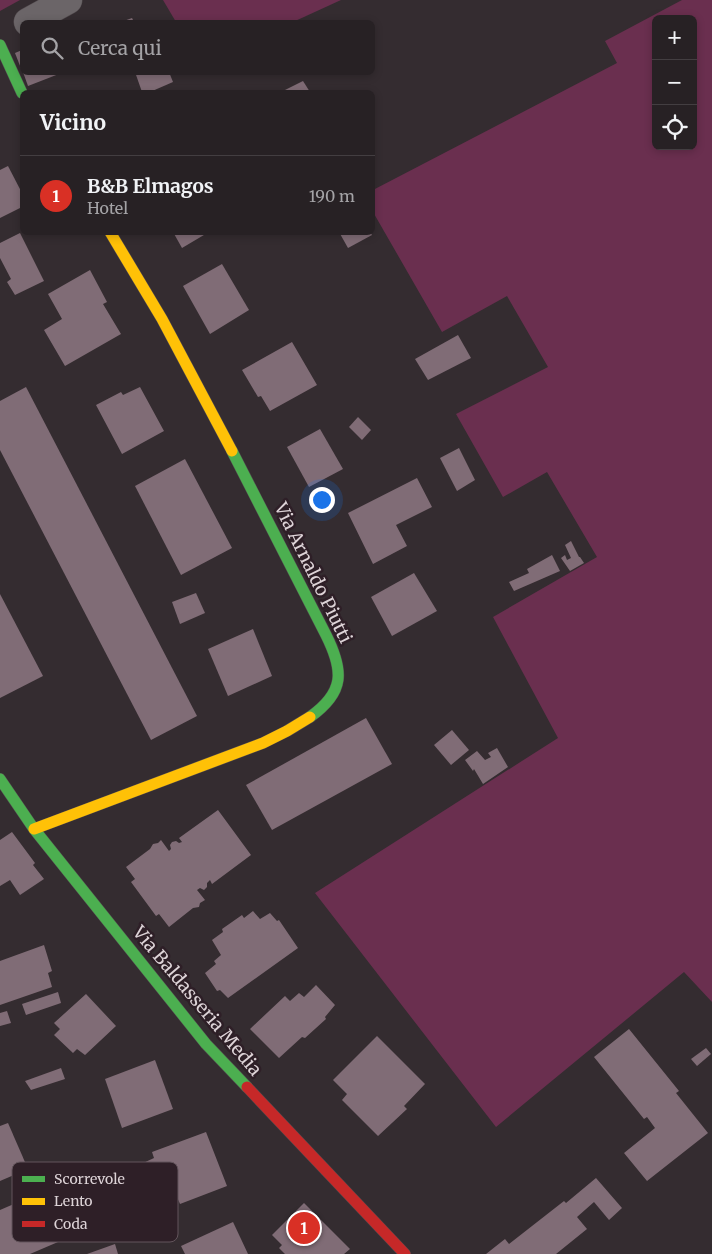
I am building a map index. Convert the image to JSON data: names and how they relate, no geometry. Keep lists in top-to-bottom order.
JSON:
{
  "streets": {
    "street": ["Via Arnaldo Piutti", "Via Baldasseria Media"]
  },
  "crossings": [
    ["Via Arnaldo Piutti", "Via Baldasseria Media"]
  ],
  "legend": ["Scorrevole", "Lento", "Coda"],
  "page": {
    "map_buttons": ["+", "−"],
    "search": "Cerca qui",
    "heading": "Vicino",
    "list": [
      {
        "mark": "1",
        "name": "B&B Elmagos",
        "note": "Hotel",
        "value": "190 m"
      }
    ],
    "pins": "1"
  }
}
